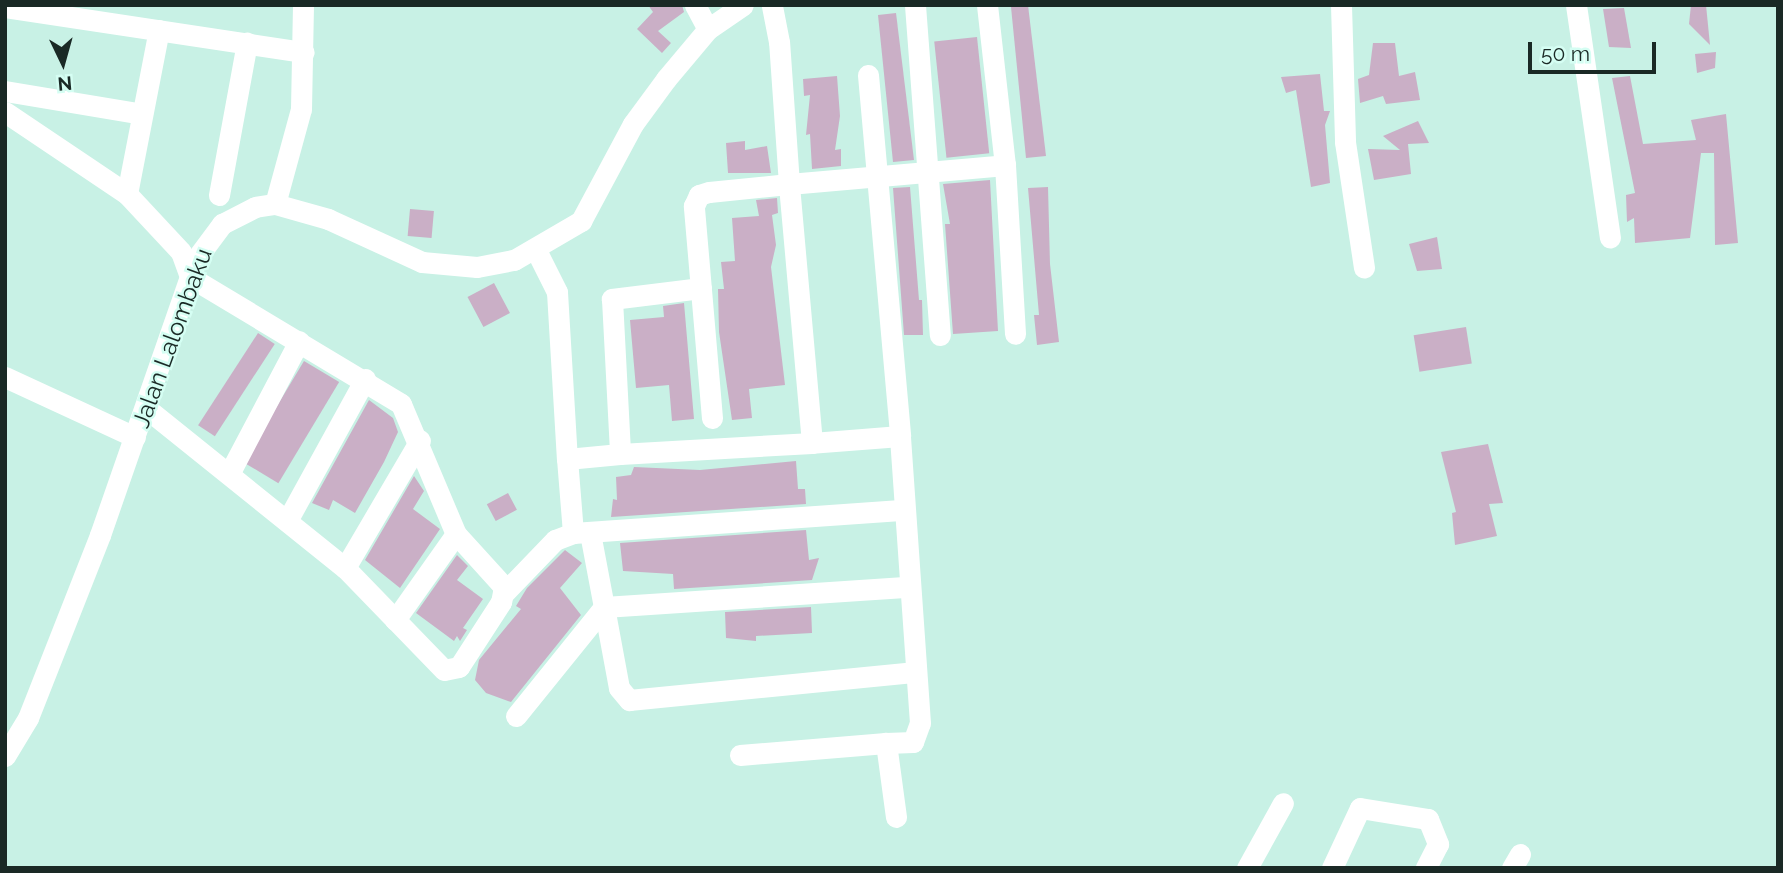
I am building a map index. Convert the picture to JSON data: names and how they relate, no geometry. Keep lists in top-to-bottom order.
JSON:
{
  "streets": {
    "street": ["Jalan Lalombaku"]
  },
  "scale_bar": "50 m",
  "north": "bottom"
}
